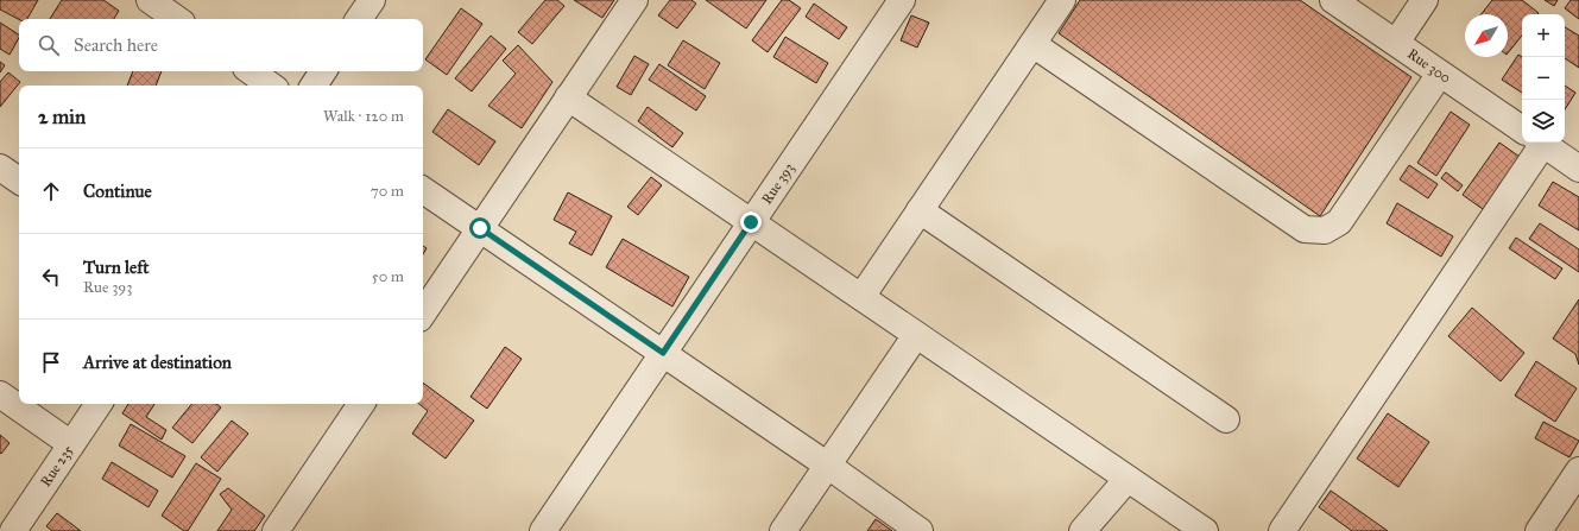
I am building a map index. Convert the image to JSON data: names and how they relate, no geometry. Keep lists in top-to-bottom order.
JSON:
{
  "streets": {
    "street": ["Rue 300", "Rue 393", "Rue 235"]
  },
  "north": "bottom left",
  "page": {
    "map_buttons": ["+", "−"],
    "search": "Search here",
    "heading": ["2 min", "Walk · 120 m"],
    "list": [
      ["Continue", "70 m"],
      ["Turn left", "Rue 393", "50 m"],
      "Arrive at destination"
    ]
  }
}
